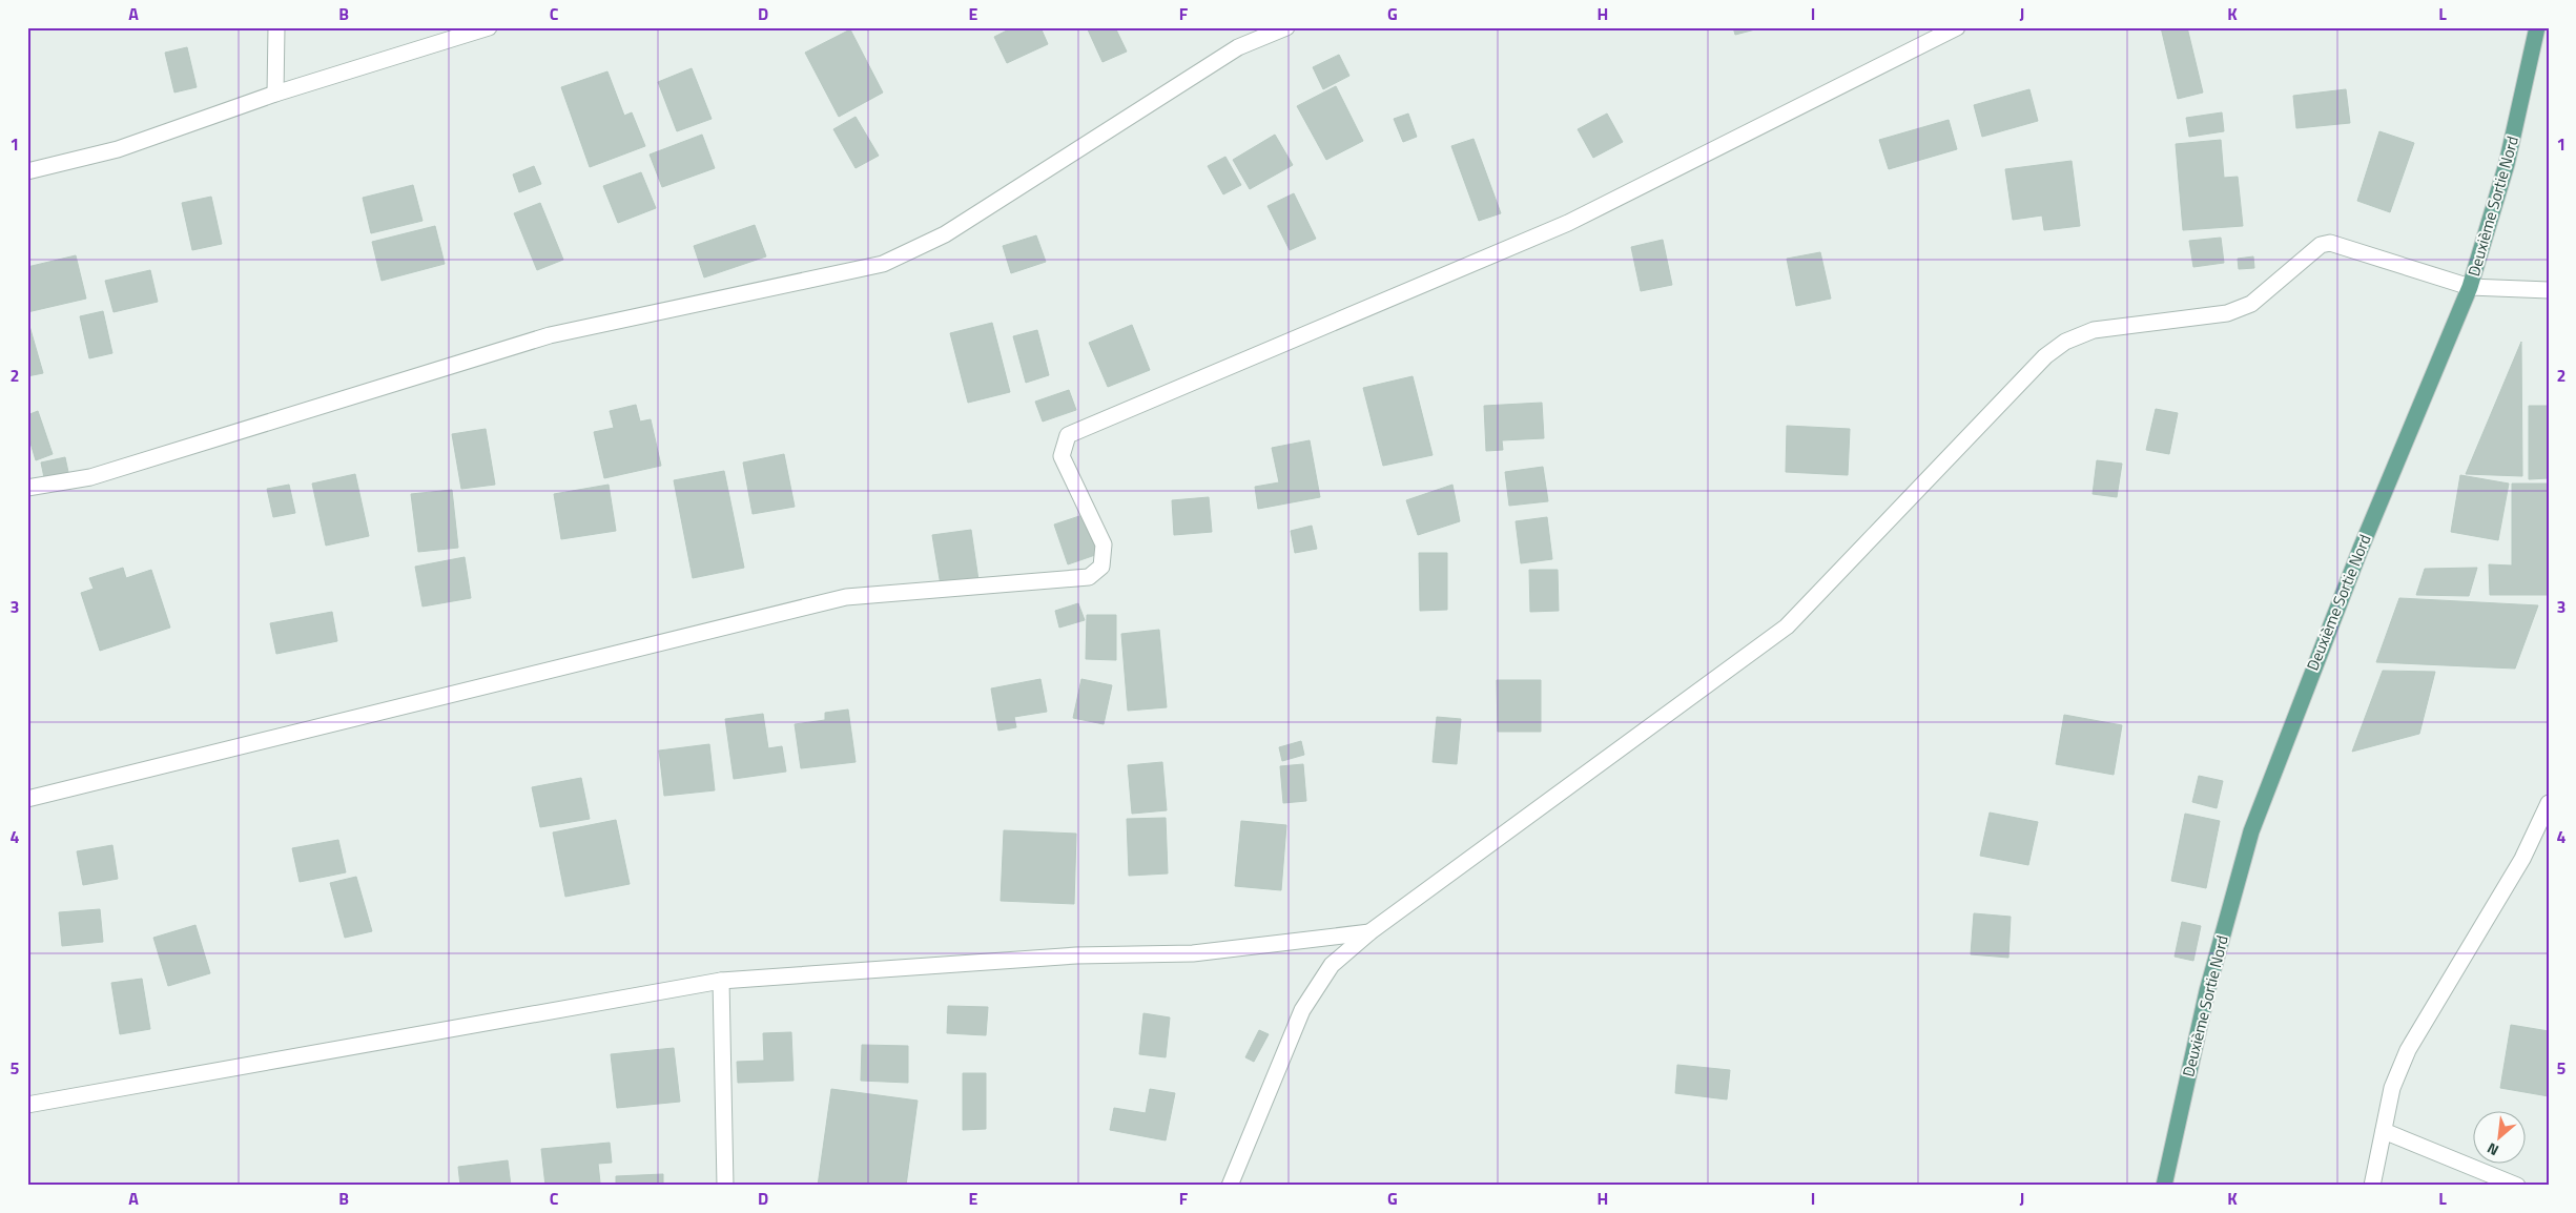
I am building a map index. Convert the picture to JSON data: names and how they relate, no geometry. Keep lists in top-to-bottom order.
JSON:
{
  "streets": {
    "main road": ["Deuxième Sortie Nord"]
  },
  "north": "bottom left",
  "grid": {
    "columns": [
      "A",
      "B",
      "C",
      "D",
      "E",
      "F",
      "G",
      "H",
      "I",
      "J",
      "K",
      "L"
    ],
    "rows": [
      "1",
      "2",
      "3",
      "4",
      "5"
    ]
  }
}
